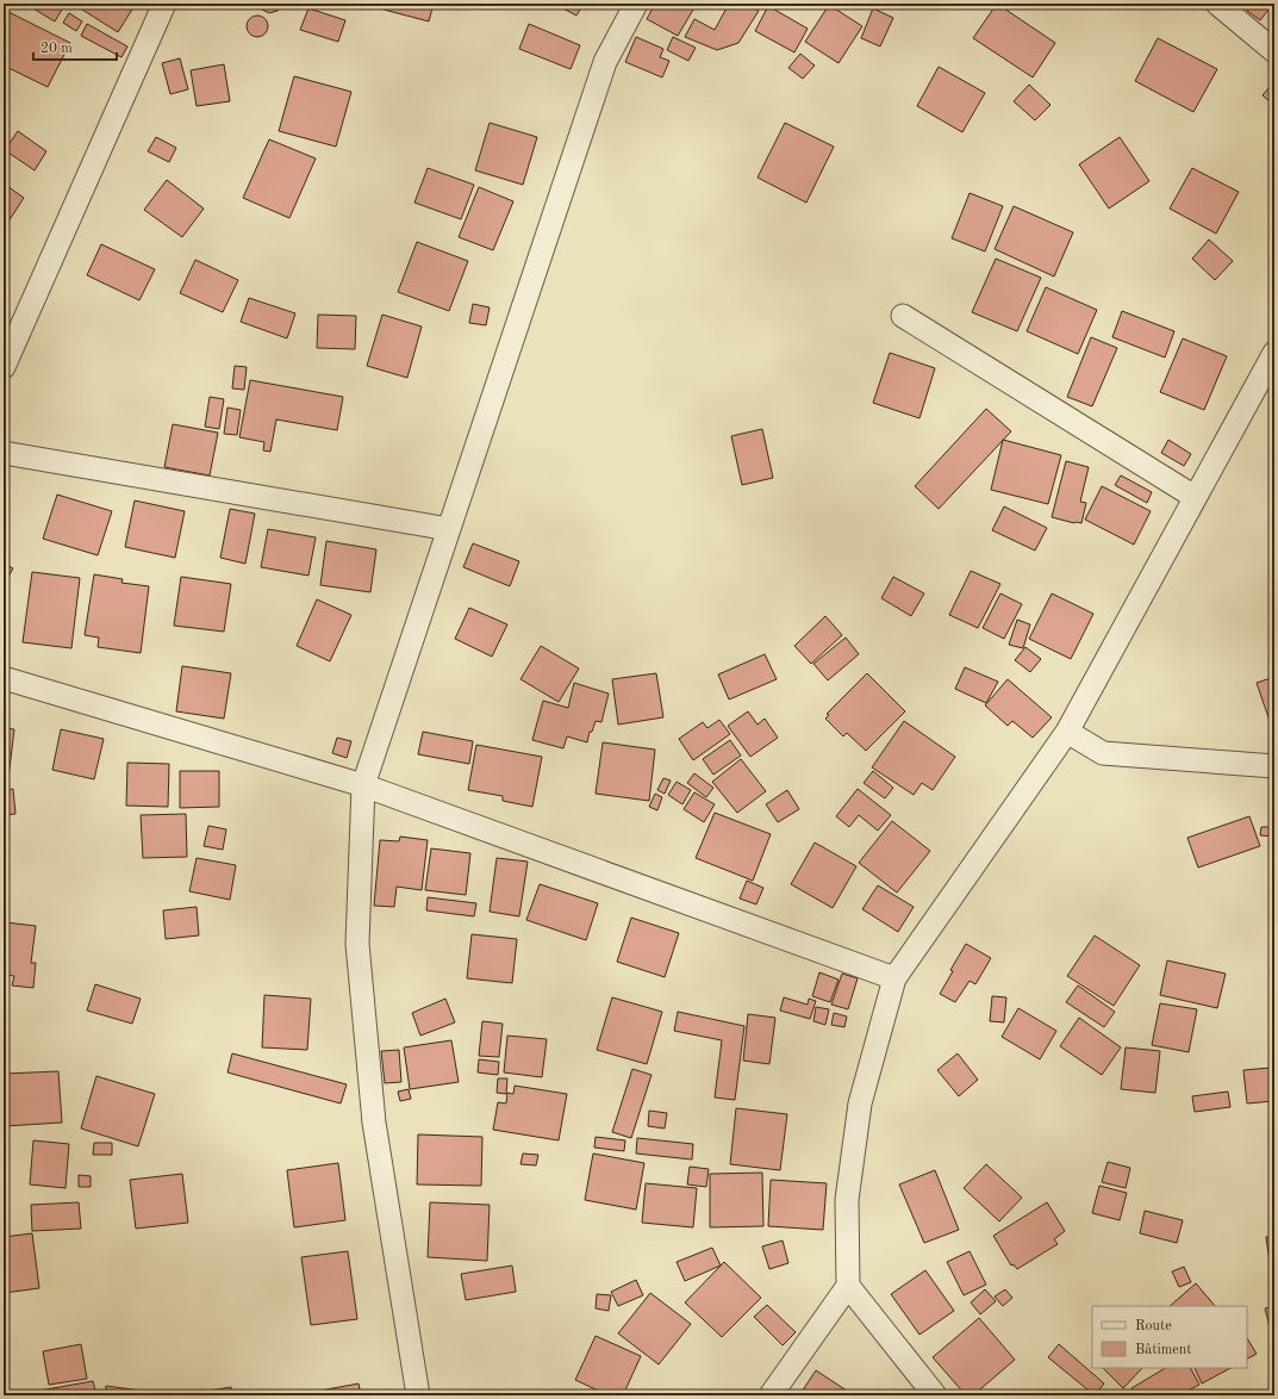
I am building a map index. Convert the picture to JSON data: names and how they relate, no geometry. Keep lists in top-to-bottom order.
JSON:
{
  "legend": ["Route", "Bâtiment"],
  "scale_bar": "20 m"
}
